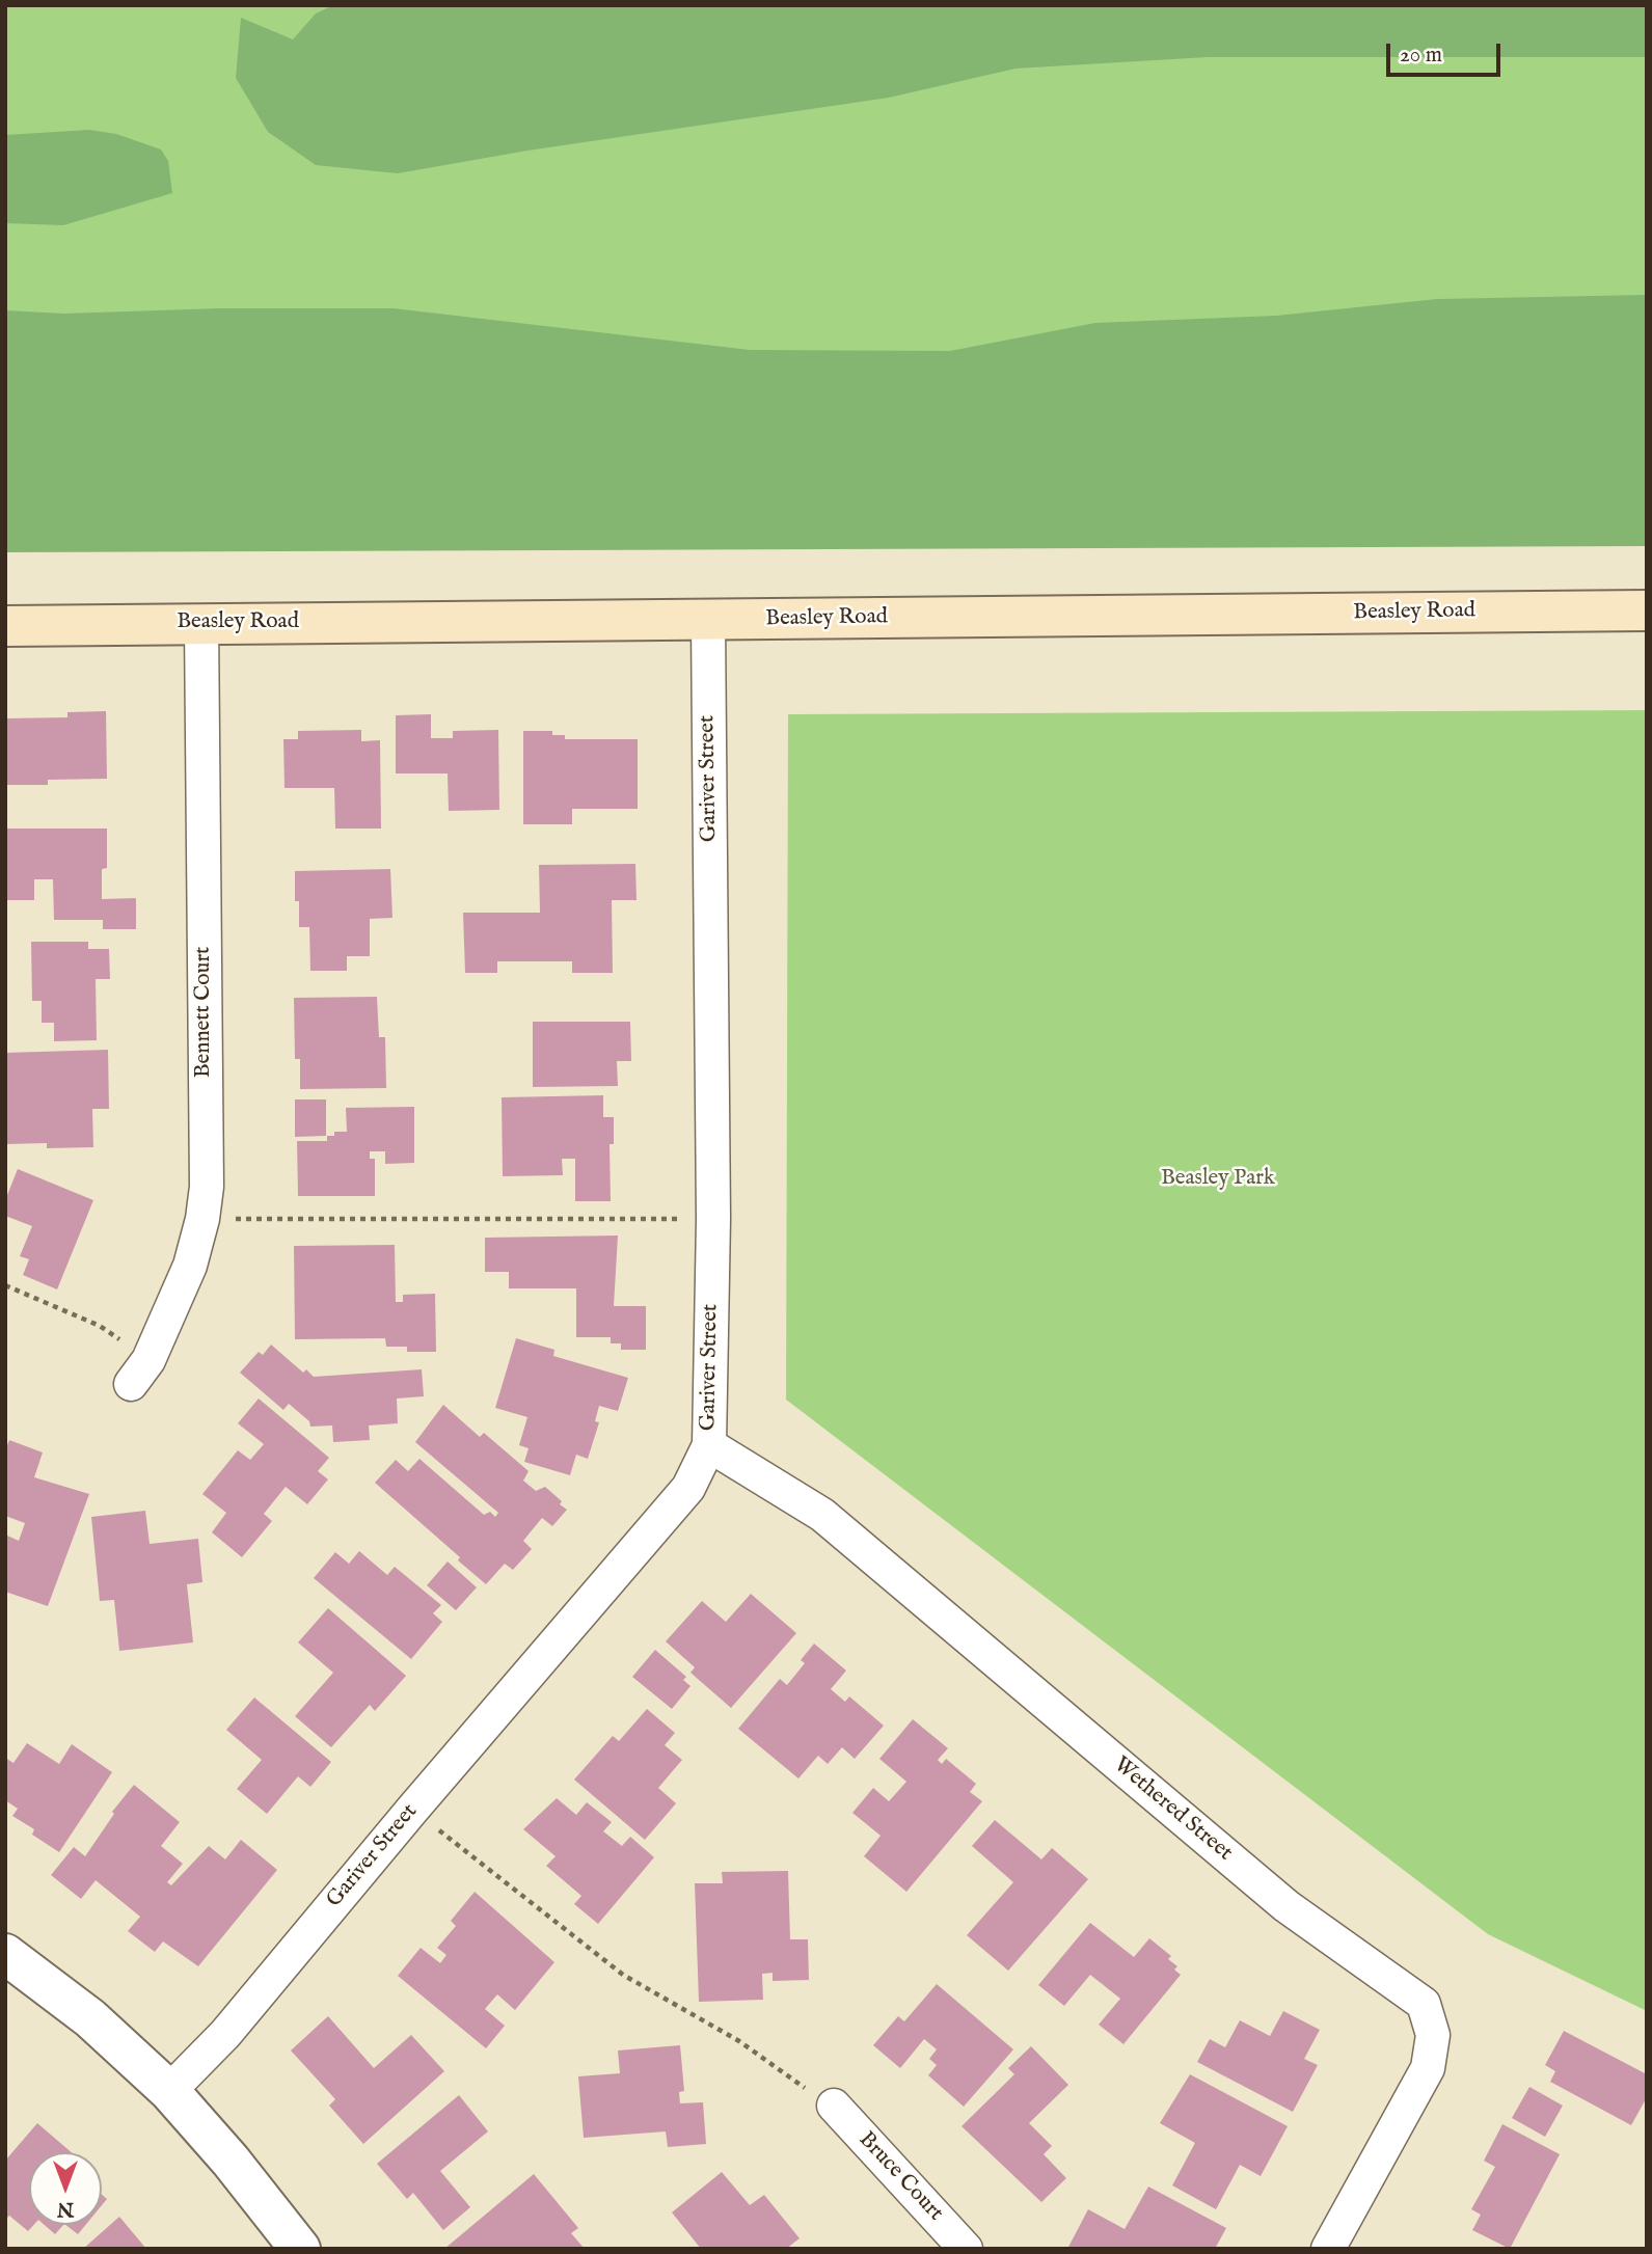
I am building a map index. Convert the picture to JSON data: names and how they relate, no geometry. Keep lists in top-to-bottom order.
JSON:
{
  "streets": {
    "main road": ["Beasley Road"],
    "street": [
      "Gariver Street",
      "Bennett Court",
      "Wethered Street",
      "Bruce Court"
    ]
  },
  "crossings": [
    ["Beasley Road", "Gariver Street"],
    ["Beasley Road", "Bennett Court"],
    ["Gariver Street", "Wethered Street"]
  ],
  "parks": ["Beasley Park"],
  "scale_bar": "20 m",
  "north": "bottom"
}
